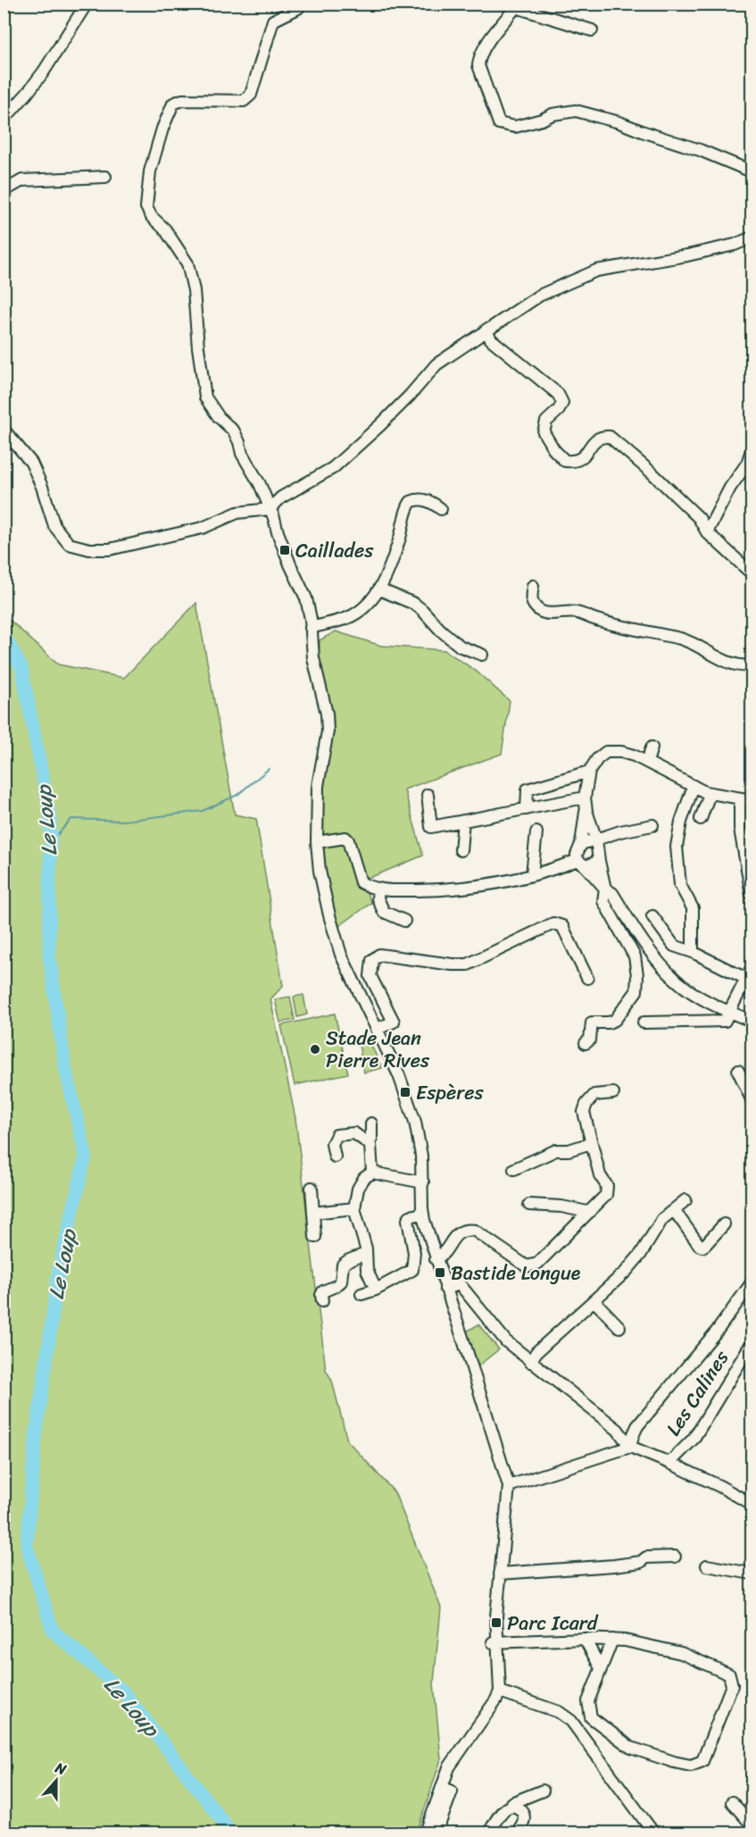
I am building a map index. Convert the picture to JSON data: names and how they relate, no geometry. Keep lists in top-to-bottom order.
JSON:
{
  "streets": {
    "street": ["Les Calines"]
  },
  "water": ["Le Loup"],
  "places": {
    "transit": [
      "Caillades",
      "Espères",
      "Bastide Longue",
      "Parc Icard"
    ],
    "other": ["Stade Jean Pierre Rives"]
  },
  "north": "top"
}
